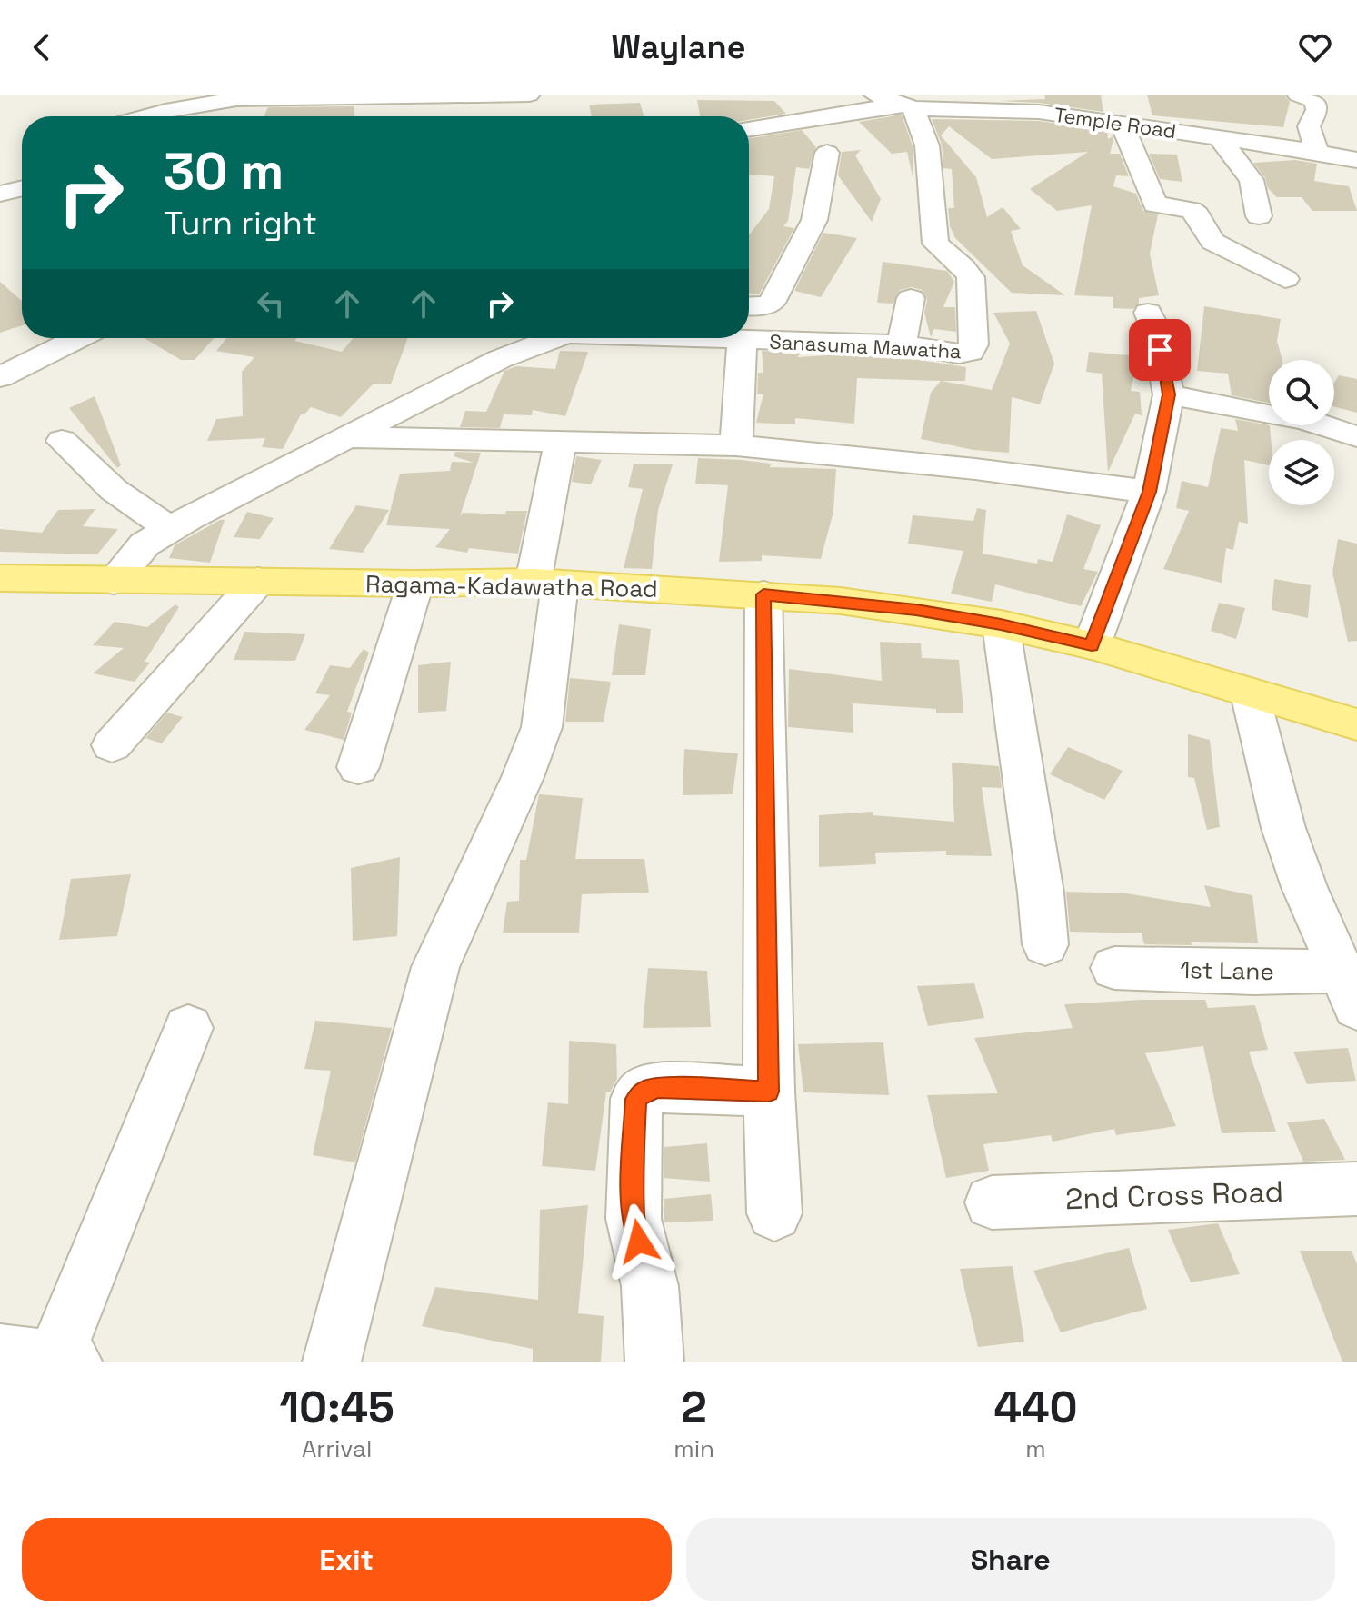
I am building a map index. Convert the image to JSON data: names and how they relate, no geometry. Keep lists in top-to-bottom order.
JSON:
{
  "streets": {
    "main road": ["Ragama-Kadawatha Road"],
    "street": [
      "Temple Road",
      "Sanasuma Mawatha",
      "1st Lane",
      "2nd Cross Road"
    ]
  },
  "crossings": [
    ["Temple Road", "Sanasuma Mawatha"],
    ["Sanasuma Mawatha", "Ragama-Kadawatha Road"]
  ],
  "page": {
    "header": "Waylane",
    "turn": ["30 m", "Turn right"],
    "eta": [
      "10:45",
      "Arrival",
      "2",
      "min",
      "440",
      "m"
    ],
    "buttons": ["Exit", "Share"]
  }
}
